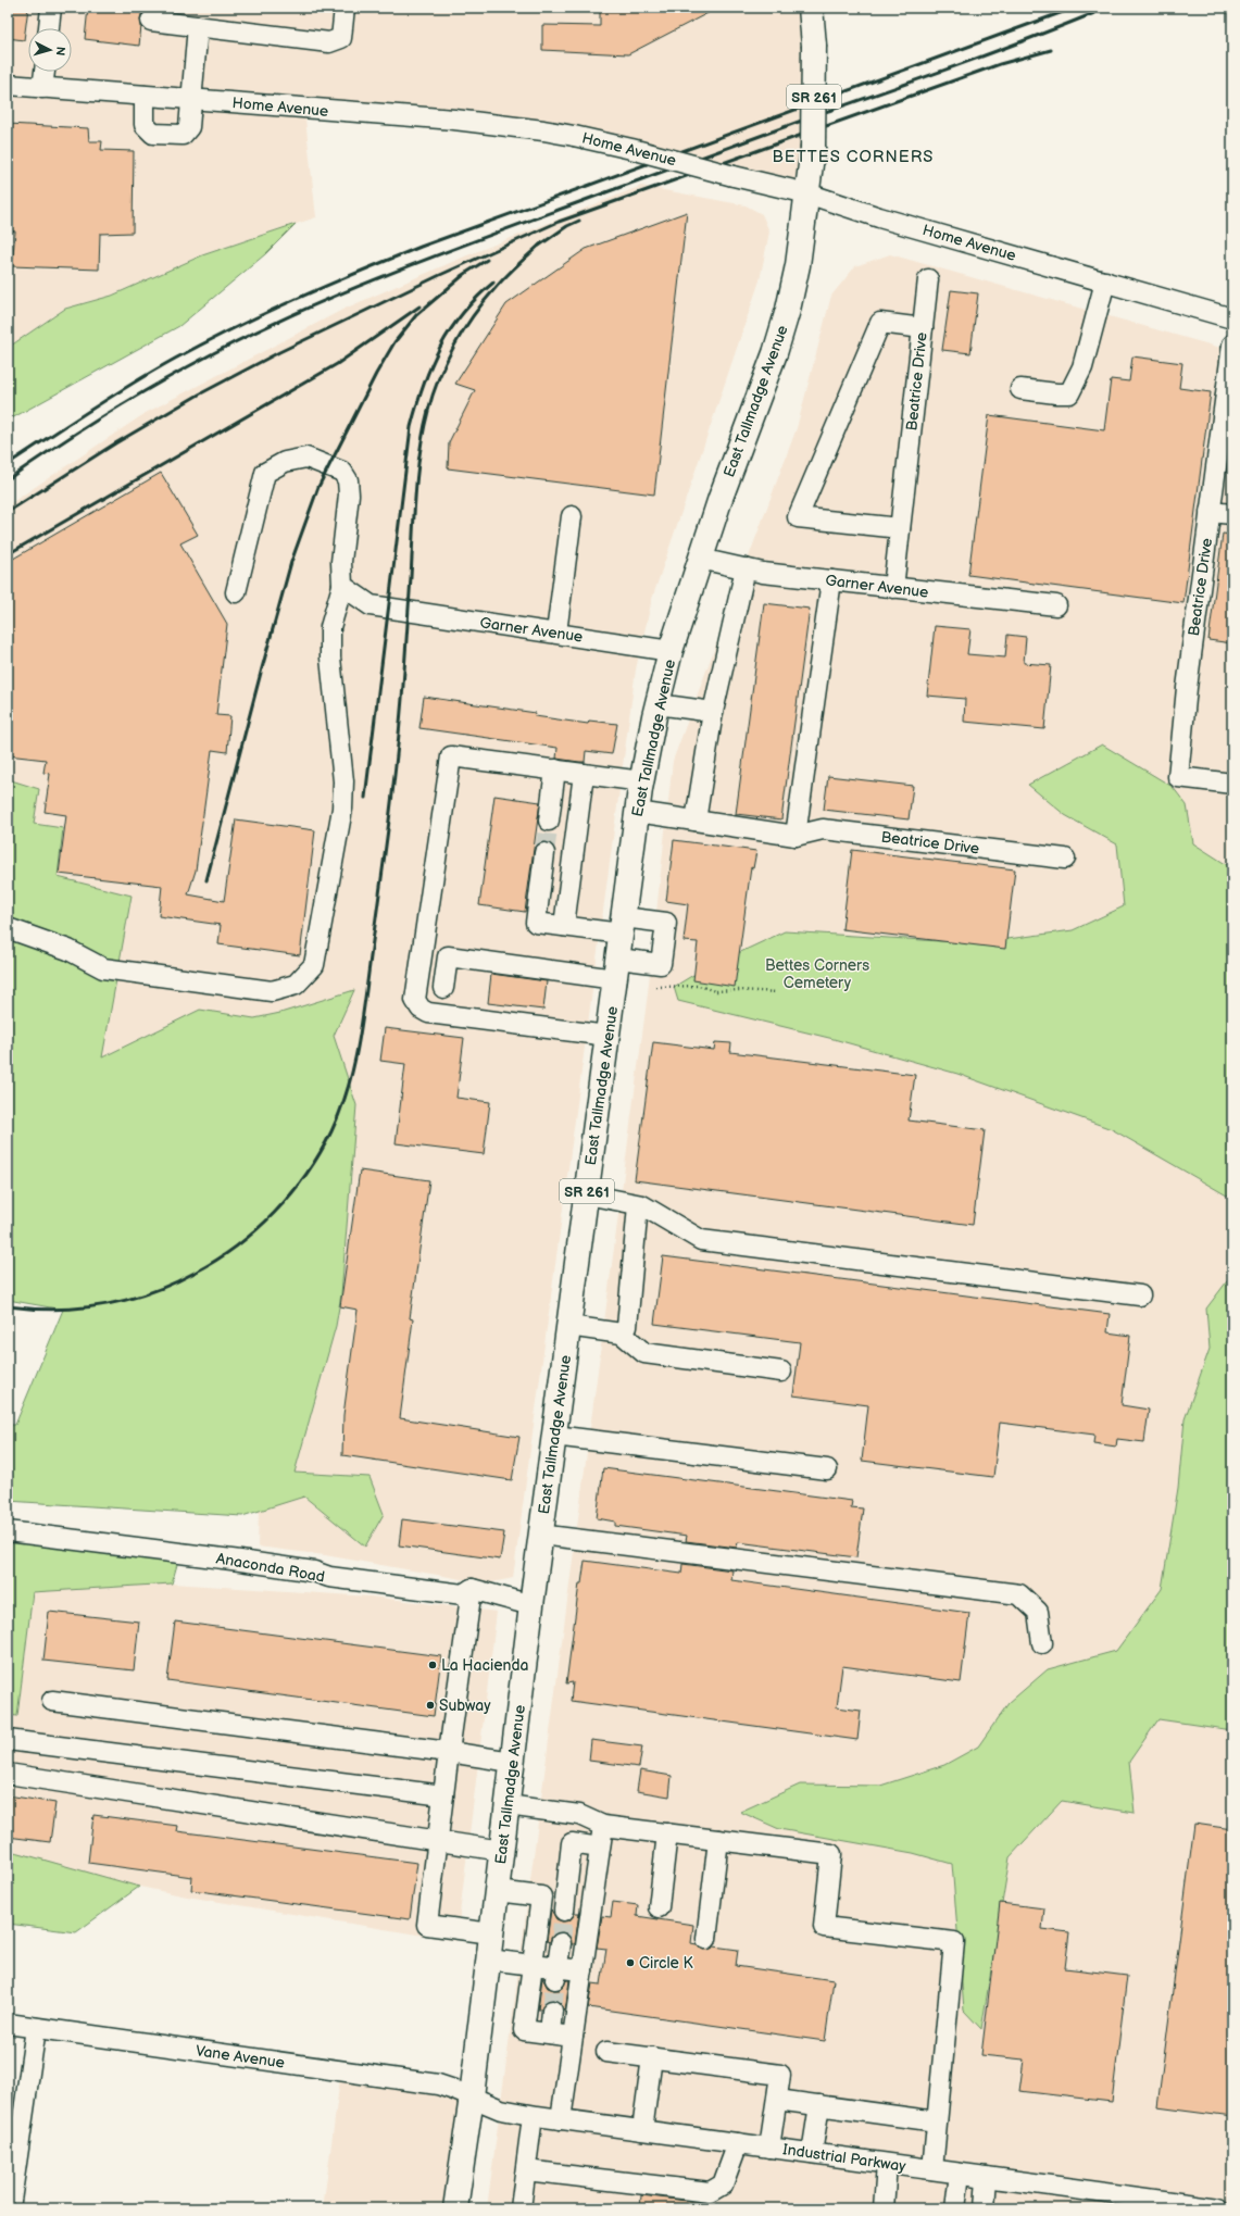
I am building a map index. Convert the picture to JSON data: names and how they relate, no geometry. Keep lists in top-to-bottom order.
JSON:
{
  "streets": {
    "main road": ["SR 261", "East Tallmadge Avenue"],
    "street": [
      "Home Avenue",
      "Beatrice Drive",
      "Garner Avenue",
      "Anaconda Road",
      "Vane Avenue",
      "Industrial Parkway"
    ]
  },
  "crossings": [
    ["Home Avenue", "East Tallmadge Avenue"],
    ["Beatrice Drive", "East Tallmadge Avenue"],
    ["Beatrice Drive", "Garner Avenue"],
    ["East Tallmadge Avenue", "Garner Avenue"],
    ["East Tallmadge Avenue", "Anaconda Road"],
    ["East Tallmadge Avenue", "Vane Avenue"],
    ["East Tallmadge Avenue", "Industrial Parkway"],
    ["Vane Avenue", "Industrial Parkway"]
  ],
  "districts": ["BETTES CORNERS"],
  "parks": ["Bettes Corners Cemetery"],
  "places": ["La Hacienda", "Subway", "Circle K"],
  "north": "right"
}
